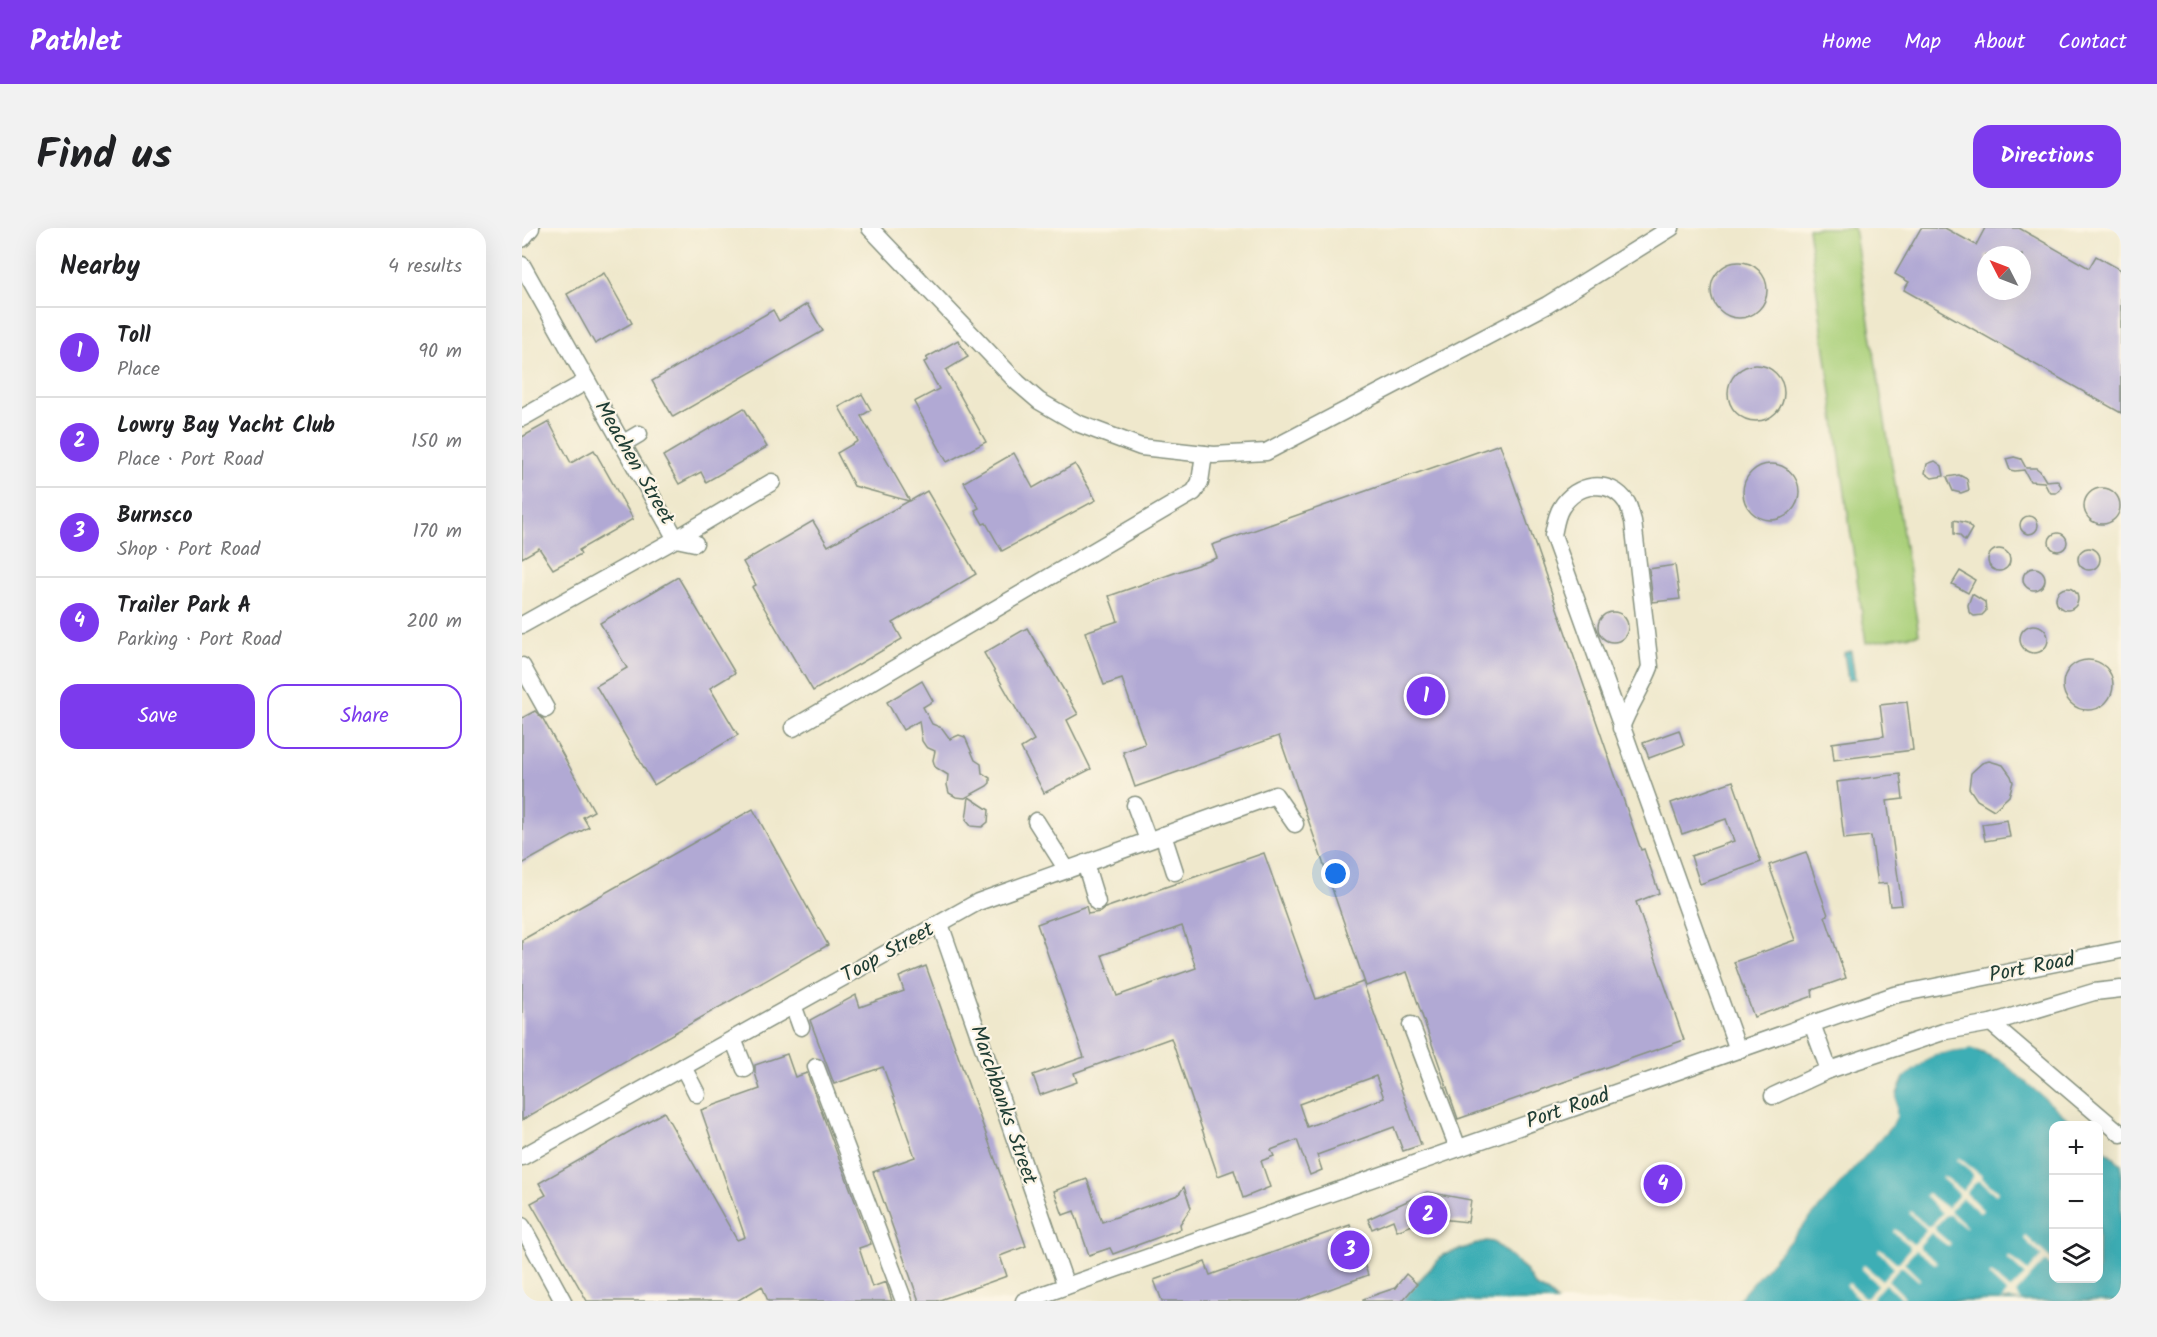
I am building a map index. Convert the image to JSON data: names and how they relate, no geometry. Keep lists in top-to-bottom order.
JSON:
{
  "streets": {
    "street": [
      "Meachen Street",
      "Toop Street",
      "Port Road",
      "Marchbanks Street"
    ]
  },
  "crossings": [
    ["Toop Street", "Marchbanks Street"],
    ["Port Road", "Marchbanks Street"]
  ],
  "north": "top left",
  "page": {
    "header": "Pathlet",
    "nav": [
      "Home",
      "Map",
      "About",
      "Contact"
    ],
    "title": "Find us",
    "buttons": [
      "Directions",
      ["Save", "Share"]
    ],
    "heading": ["Nearby", "4 results"],
    "list": [
      {
        "mark": "1",
        "name": "Toll",
        "note": "Place",
        "value": "90 m"
      },
      {
        "mark": "2",
        "name": "Lowry Bay Yacht Club",
        "note": "Place · Port Road",
        "value": "150 m"
      },
      {
        "mark": "3",
        "name": "Burnsco",
        "note": "Shop · Port Road",
        "value": "170 m"
      },
      {
        "mark": "4",
        "name": "Trailer Park A",
        "note": "Parking · Port Road",
        "value": "200 m"
      }
    ],
    "pins": [
      "1",
      "4",
      "2",
      "3"
    ],
    "map_buttons": ["+", "−"]
  }
}
